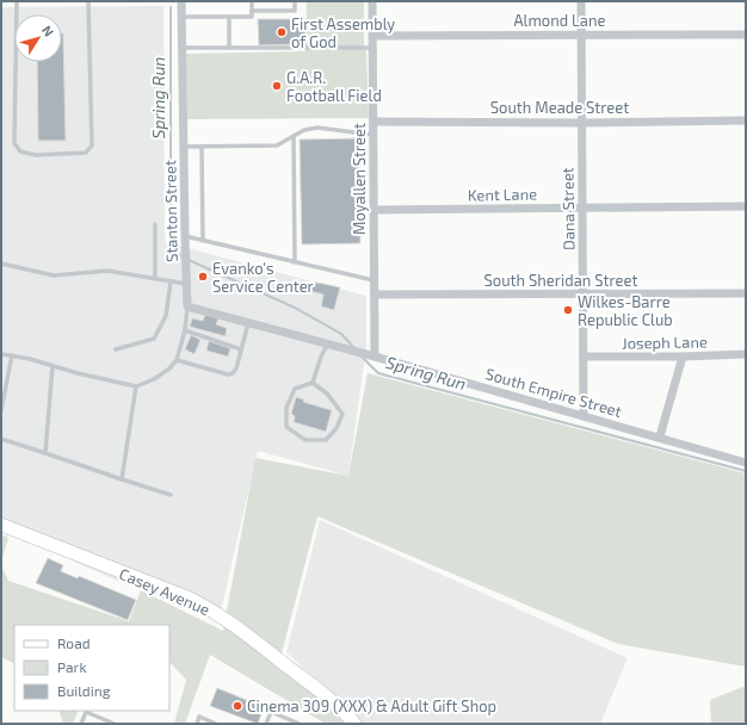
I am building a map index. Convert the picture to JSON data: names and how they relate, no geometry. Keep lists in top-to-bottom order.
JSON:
{
  "streets": {
    "street": [
      "Almond Lane",
      "South Meade Street",
      "Moyallen Street",
      "Kent Lane",
      "Dana Street",
      "Stanton Street",
      "South Sheridan Street",
      "Joseph Lane",
      "South Empire Street",
      "Casey Avenue"
    ]
  },
  "crossings": [
    ["Almond Lane", "Moyallen Street"],
    ["Almond Lane", "Dana Street"],
    ["South Meade Street", "Moyallen Street"],
    ["South Meade Street", "Dana Street"],
    ["Moyallen Street", "Kent Lane"],
    ["Moyallen Street", "South Sheridan Street"],
    ["Moyallen Street", "South Empire Street"],
    ["Kent Lane", "Dana Street"],
    ["Dana Street", "South Sheridan Street"],
    ["Dana Street", "Joseph Lane"],
    ["Dana Street", "South Empire Street"],
    ["Stanton Street", "South Empire Street"]
  ],
  "water": ["Spring Run"],
  "places": [
    "First Assembly of God",
    "G.A.R. Football Field",
    "Evanko's Service Center",
    "Wilkes-Barre Republic Club",
    "Cinema 309 (XXX) & Adult Gift Shop"
  ],
  "legend": ["Road", "Park", "Building"],
  "north": "top right"
}
